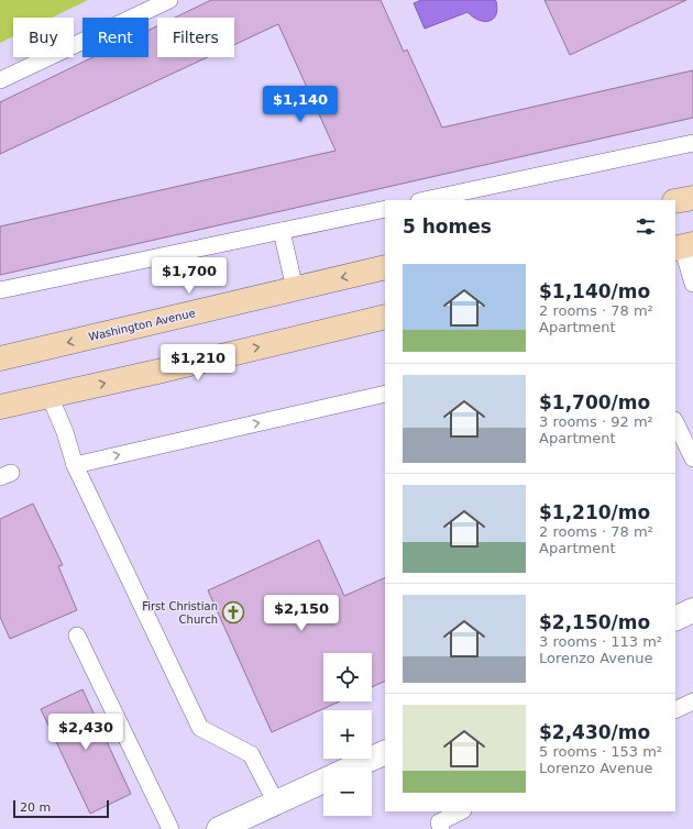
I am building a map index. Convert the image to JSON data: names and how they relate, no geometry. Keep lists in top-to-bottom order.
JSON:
{
  "streets": {
    "main road": ["Washington Avenue"]
  },
  "places": {
    "church": ["First Christian Church"]
  },
  "scale_bar": "20 m",
  "page": {
    "chip": ["Buy", "Rent", "Filters"],
    "price": [
      "$1,140",
      "$1,700",
      "$1,210",
      "$2,150",
      "$2,430"
    ],
    "heading": "5 homes",
    "list": [
      {
        "name": "$1,140/mo",
        "note": "2 rooms · 78 m² · Apartment"
      },
      {
        "name": "$1,700/mo",
        "note": "3 rooms · 92 m² · Apartment"
      },
      {
        "name": "$1,210/mo",
        "note": "2 rooms · 78 m² · Apartment"
      },
      {
        "name": "$2,150/mo",
        "note": "3 rooms · 113 m² · Lorenzo Avenue"
      },
      {
        "name": "$2,430/mo",
        "note": "5 rooms · 153 m² · Lorenzo Avenue"
      }
    ],
    "map_buttons": ["+", "−"],
    "scale": "20 m"
  }
}
